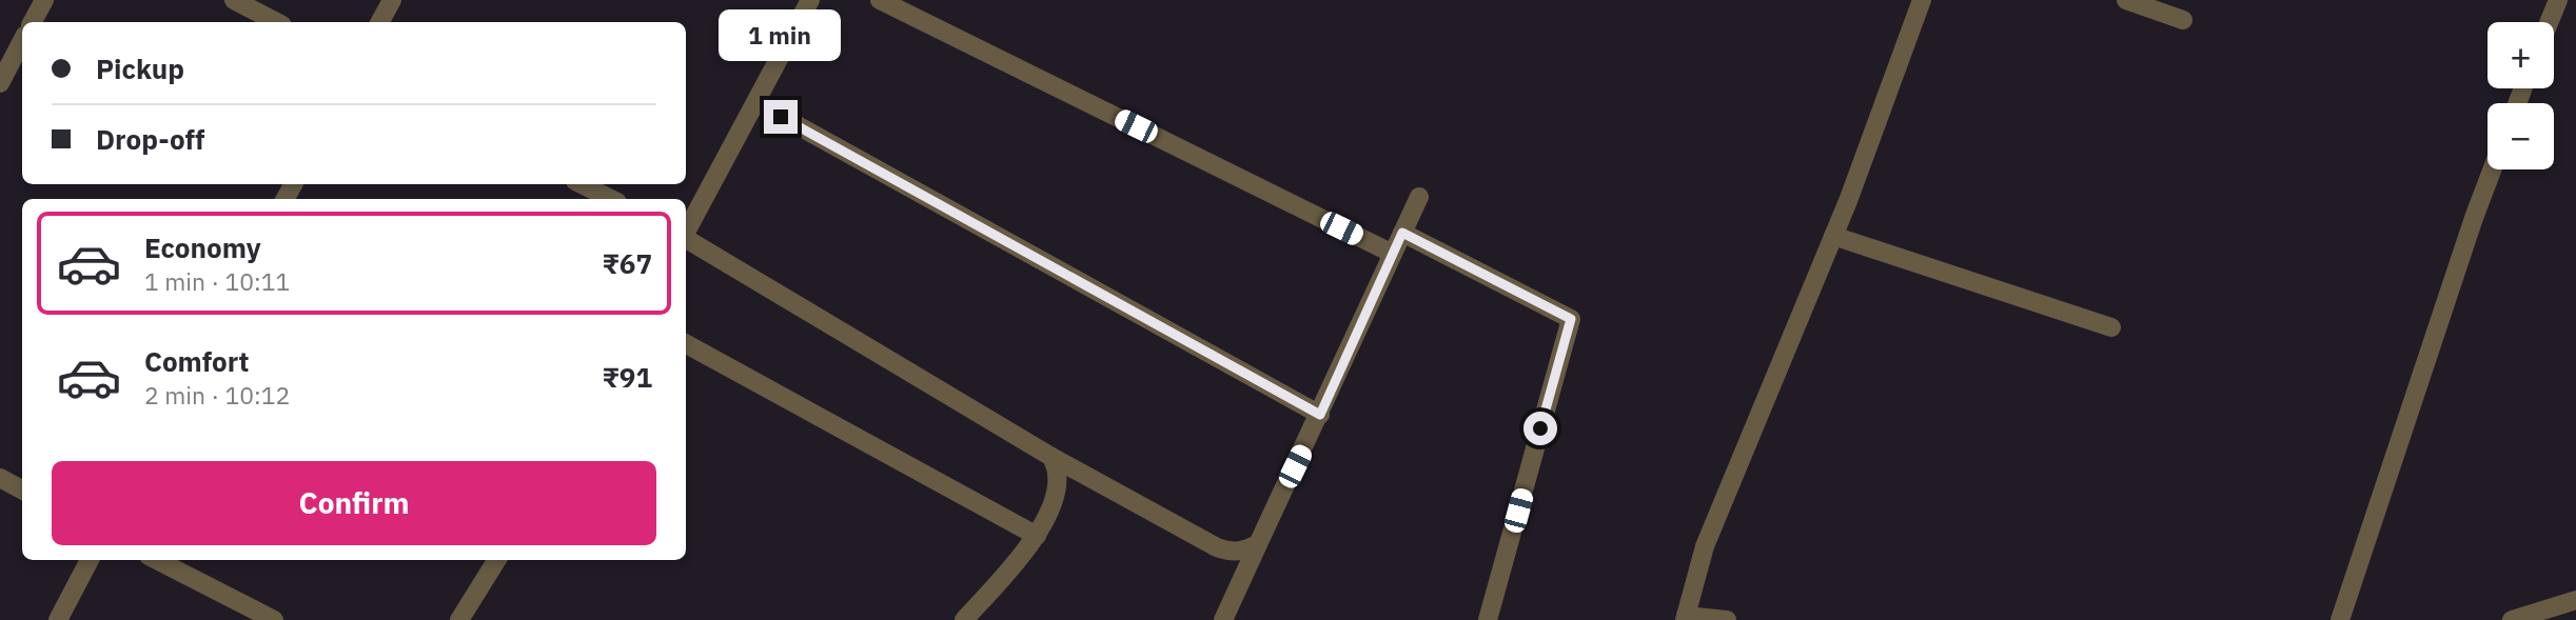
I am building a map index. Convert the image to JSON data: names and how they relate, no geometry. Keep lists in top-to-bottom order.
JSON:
{
  "page": {
    "bubble": "1 min",
    "map_buttons": ["+", "−"],
    "banner": ["Pickup", "Drop-off"],
    "list": [
      {
        "name": "Economy",
        "note": "1 min · 10:11",
        "value": "₹67"
      },
      {
        "name": "Comfort",
        "note": "2 min · 10:12",
        "value": "₹91"
      }
    ],
    "buttons": "Confirm"
  }
}
